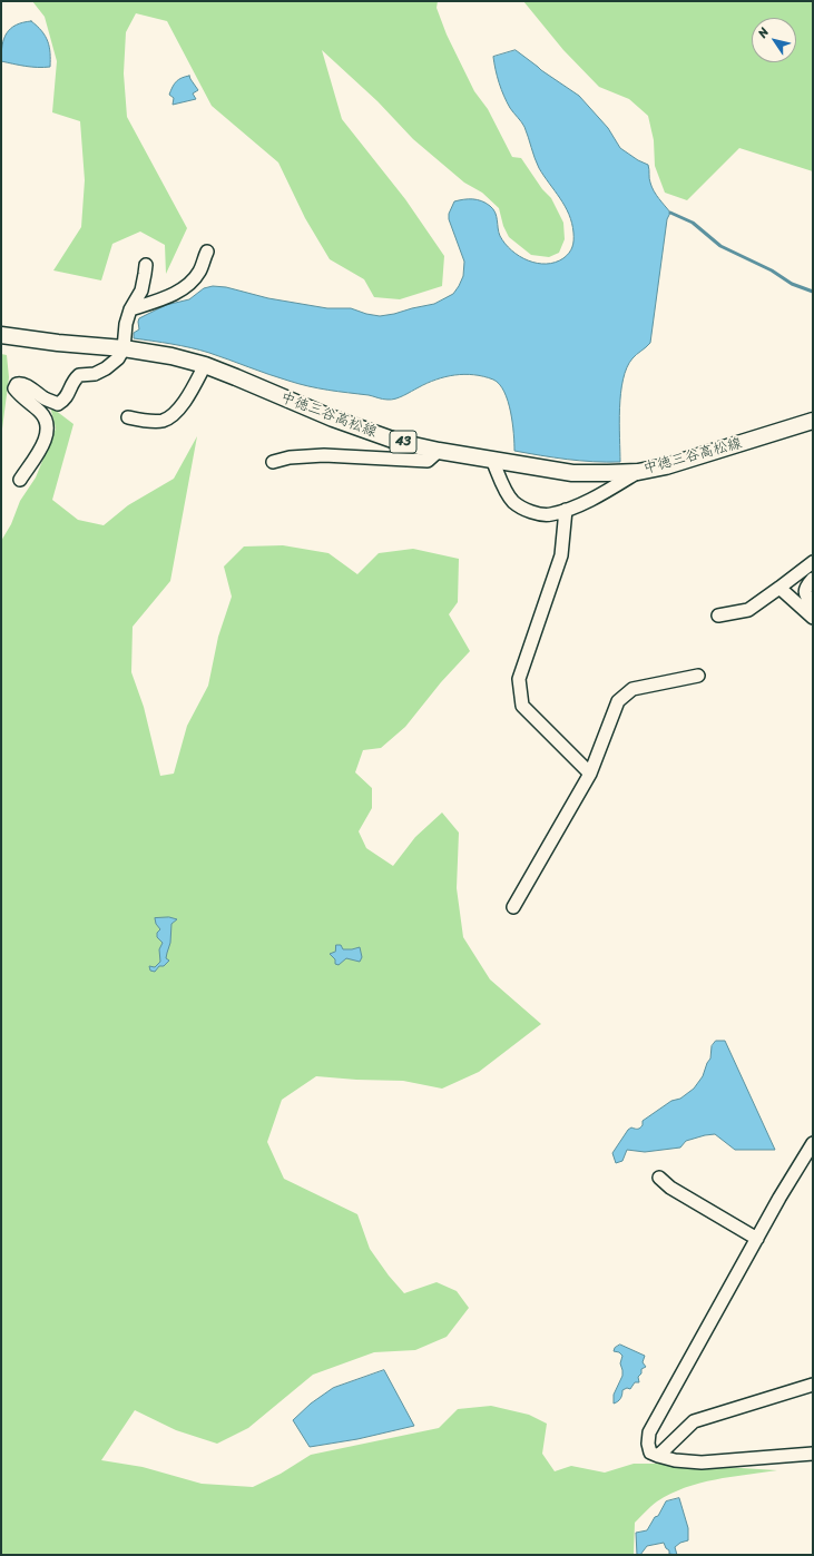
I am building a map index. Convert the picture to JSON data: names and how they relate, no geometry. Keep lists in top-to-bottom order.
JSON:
{
  "streets": {
    "main road": ["中徳三谷高松線", "43"]
  },
  "north": "top left"
}
